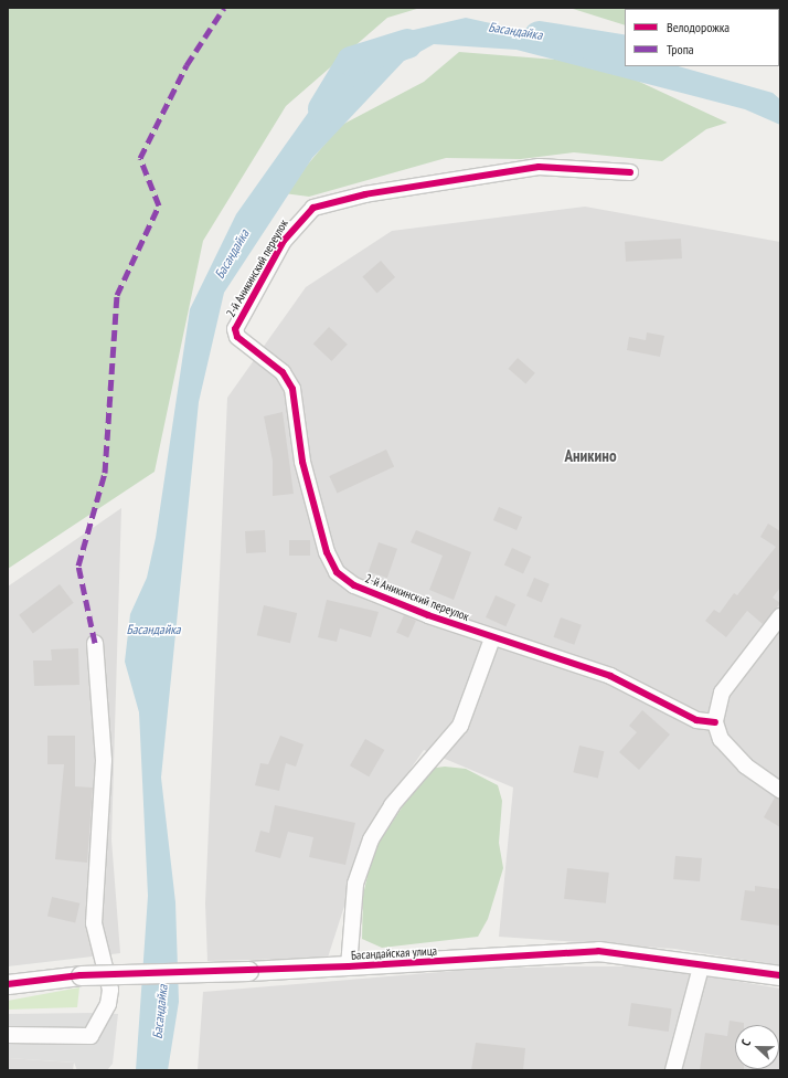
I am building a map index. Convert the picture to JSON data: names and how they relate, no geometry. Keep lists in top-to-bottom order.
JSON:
{
  "streets": {
    "street": ["2-й Аникинский переулок", "Басандайская улица"]
  },
  "districts": ["Аникино"],
  "water": ["Басандайка"],
  "legend": ["Велодорожка", "Тропа"],
  "north": "left"
}
